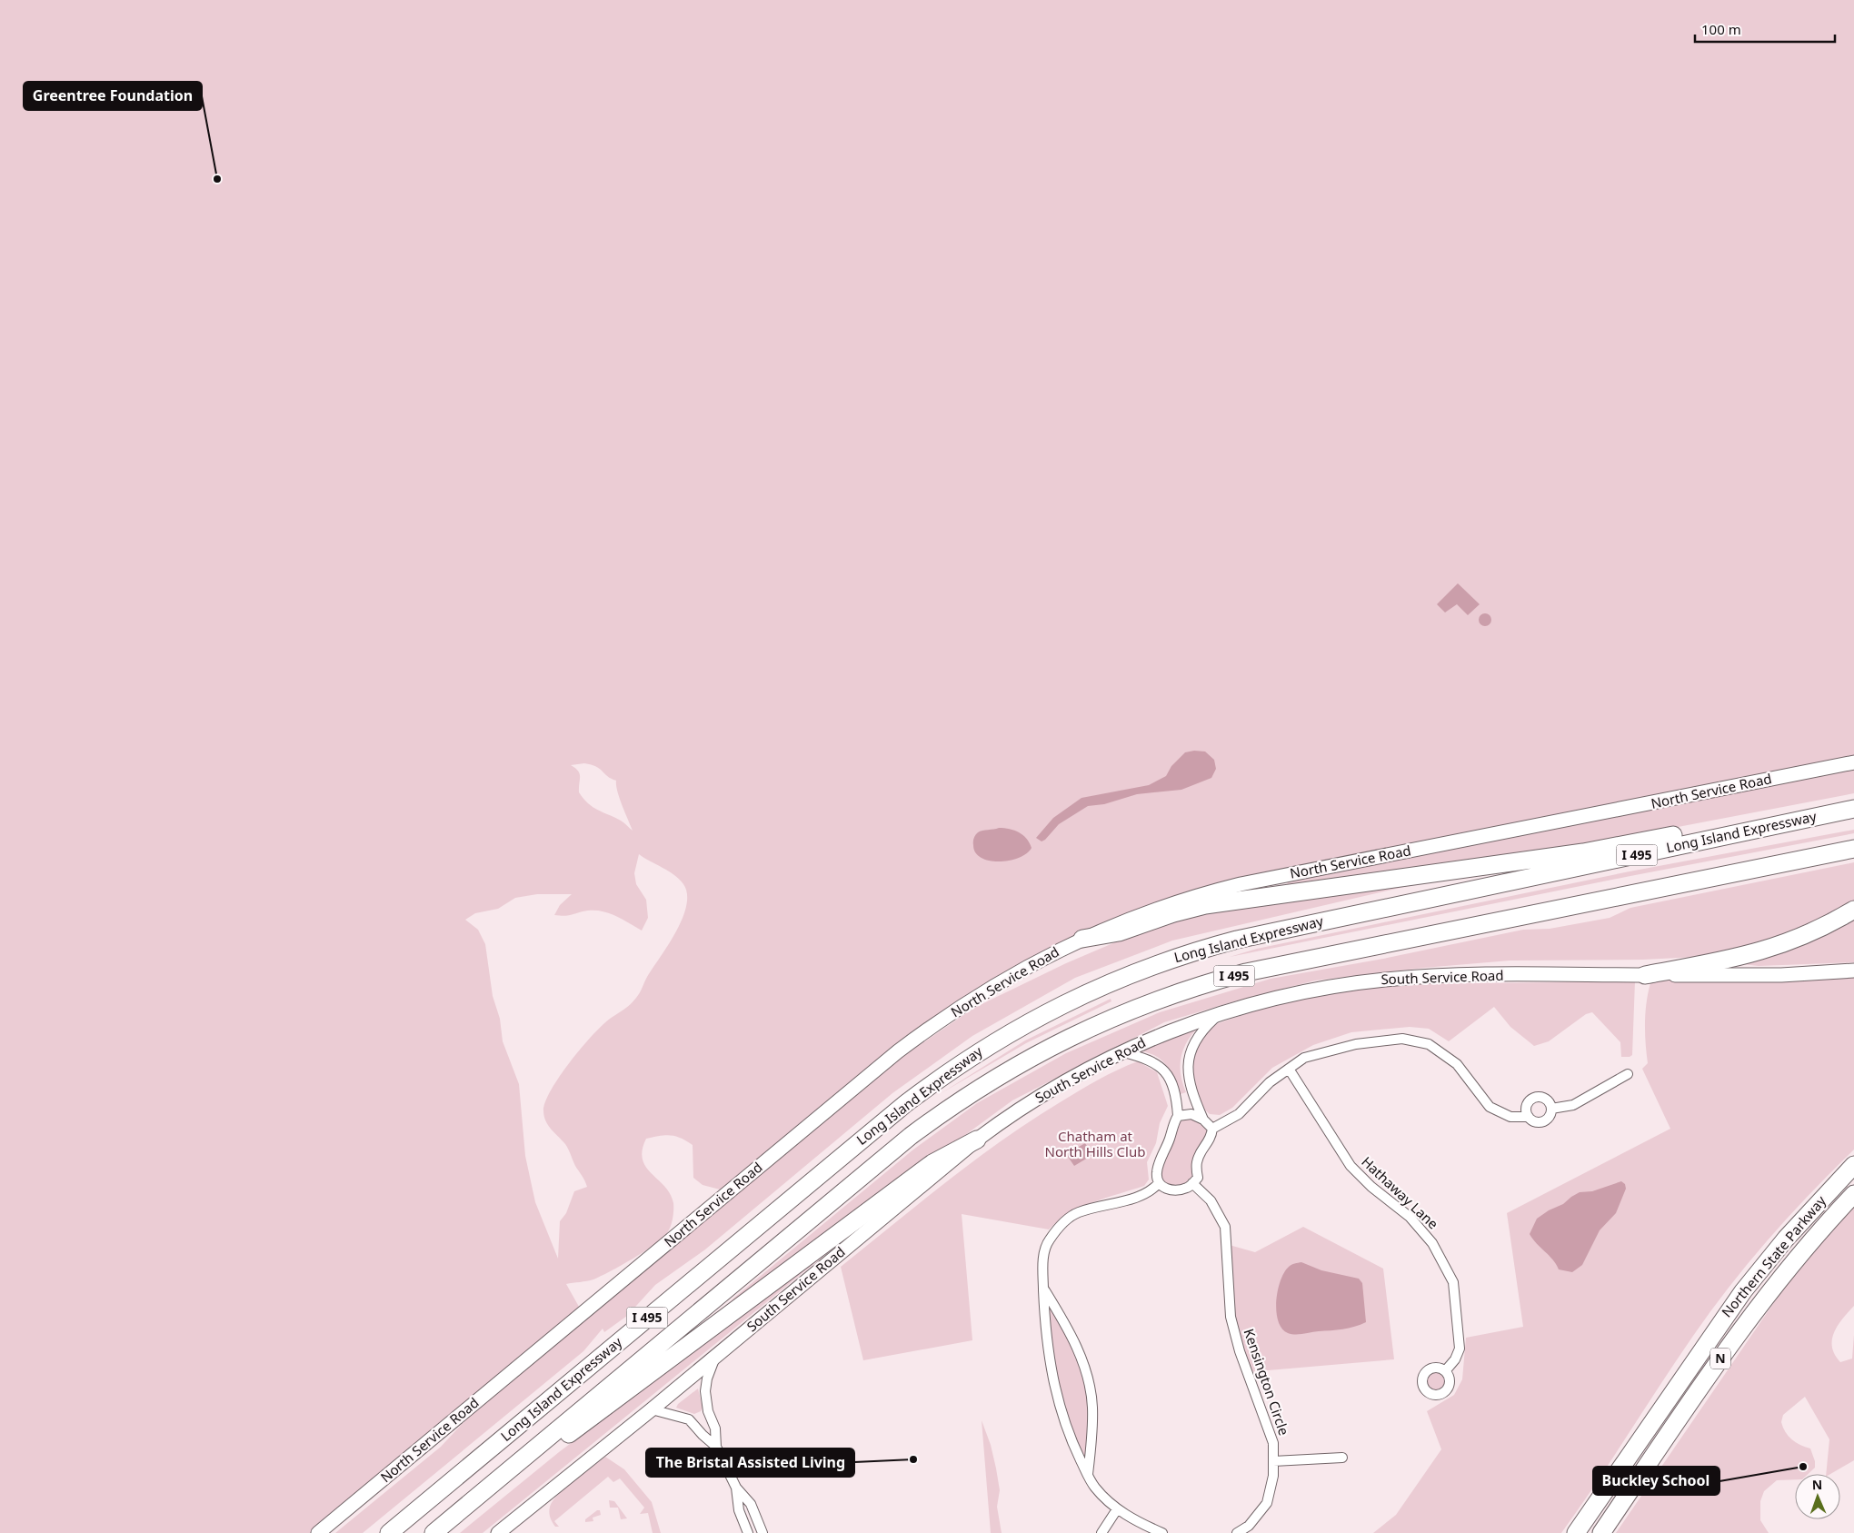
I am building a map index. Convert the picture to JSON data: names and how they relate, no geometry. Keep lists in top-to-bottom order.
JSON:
{
  "streets": {
    "highway": [
      "Long Island Expressway",
      "I 495",
      "Northern State Parkway",
      "N"
    ],
    "main road": ["North Service Road", "South Service Road"],
    "street": ["Hathaway Lane", "Kensington Circle"]
  },
  "parks": ["Chatham at North Hills Club"],
  "places": ["Greentree Foundation", "The Bristal Assisted Living", "Buckley School"],
  "scale_bar": "100 m",
  "north": "top"
}
